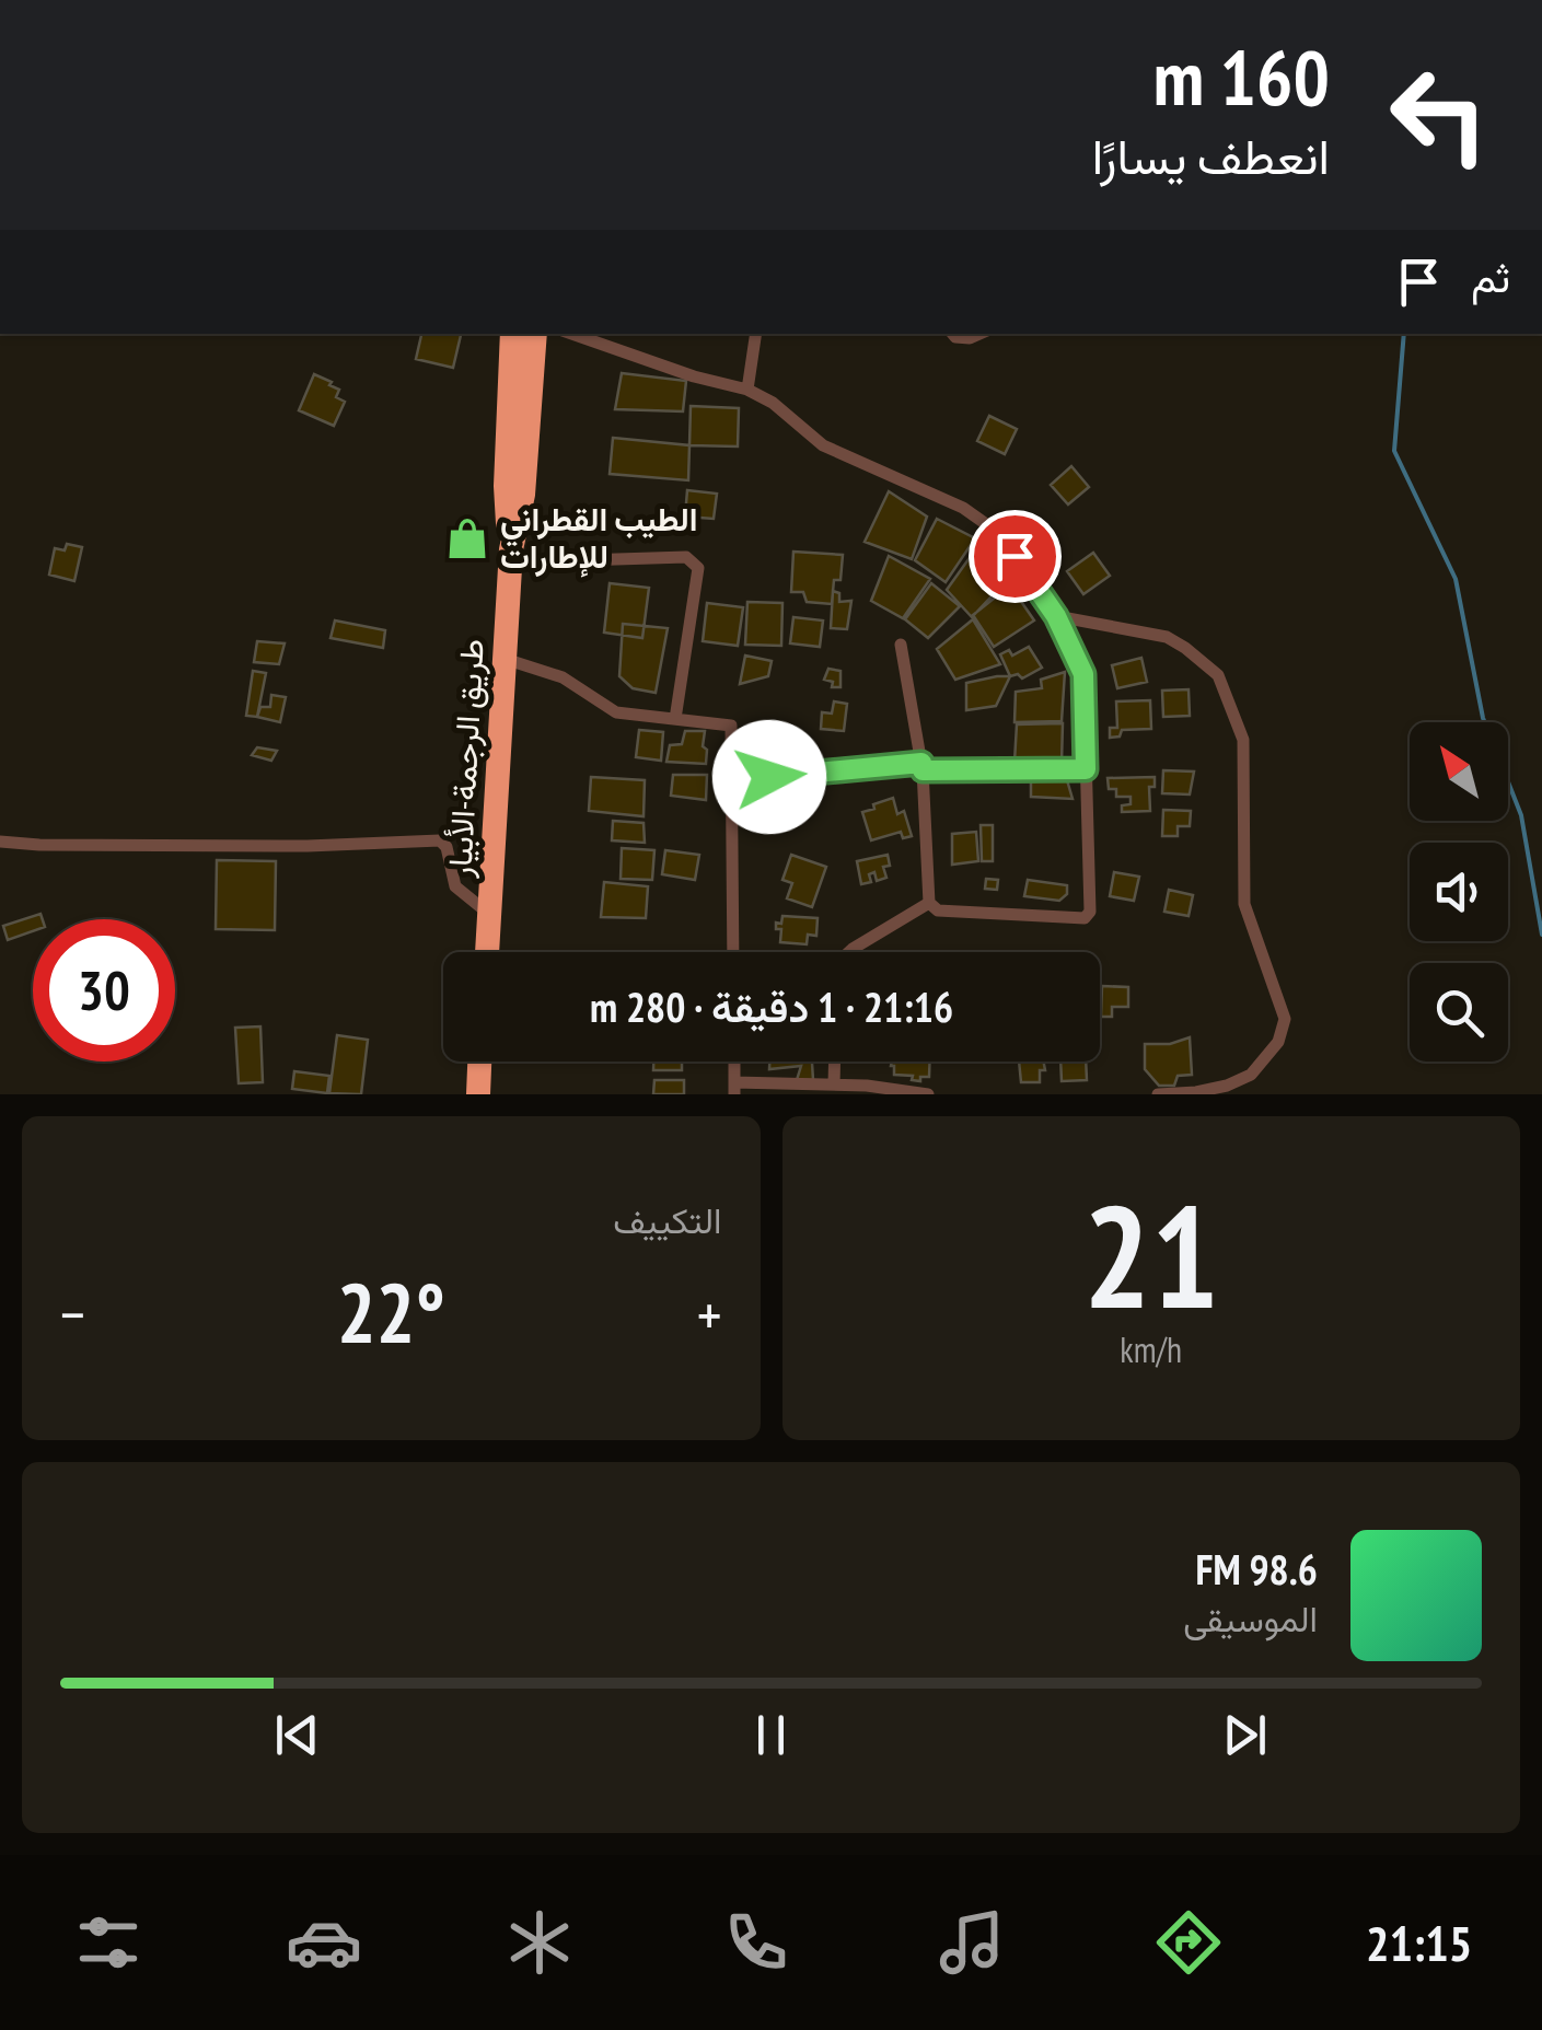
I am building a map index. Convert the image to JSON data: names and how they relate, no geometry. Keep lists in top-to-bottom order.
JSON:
{
  "streets": {
    "highway": ["طريق الرجمة-الأبيار"]
  },
  "places": {
    "shop": ["الطيب القطراني للإطارات"]
  },
  "north": "top left",
  "page": {
    "turn": ["160 m", "انعطف يسارًا"],
    "then": "ثم",
    "limit": "30",
    "trip": "21:16 · 1 دقيقة · 280 m",
    "tile": [
      ["21", "km/h"],
      "التكييف"
    ],
    "heat": ["−", "22°", "+"],
    "song": ["98.6 FM", "الموسيقى"],
    "tabs": "21:15"
  }
}
